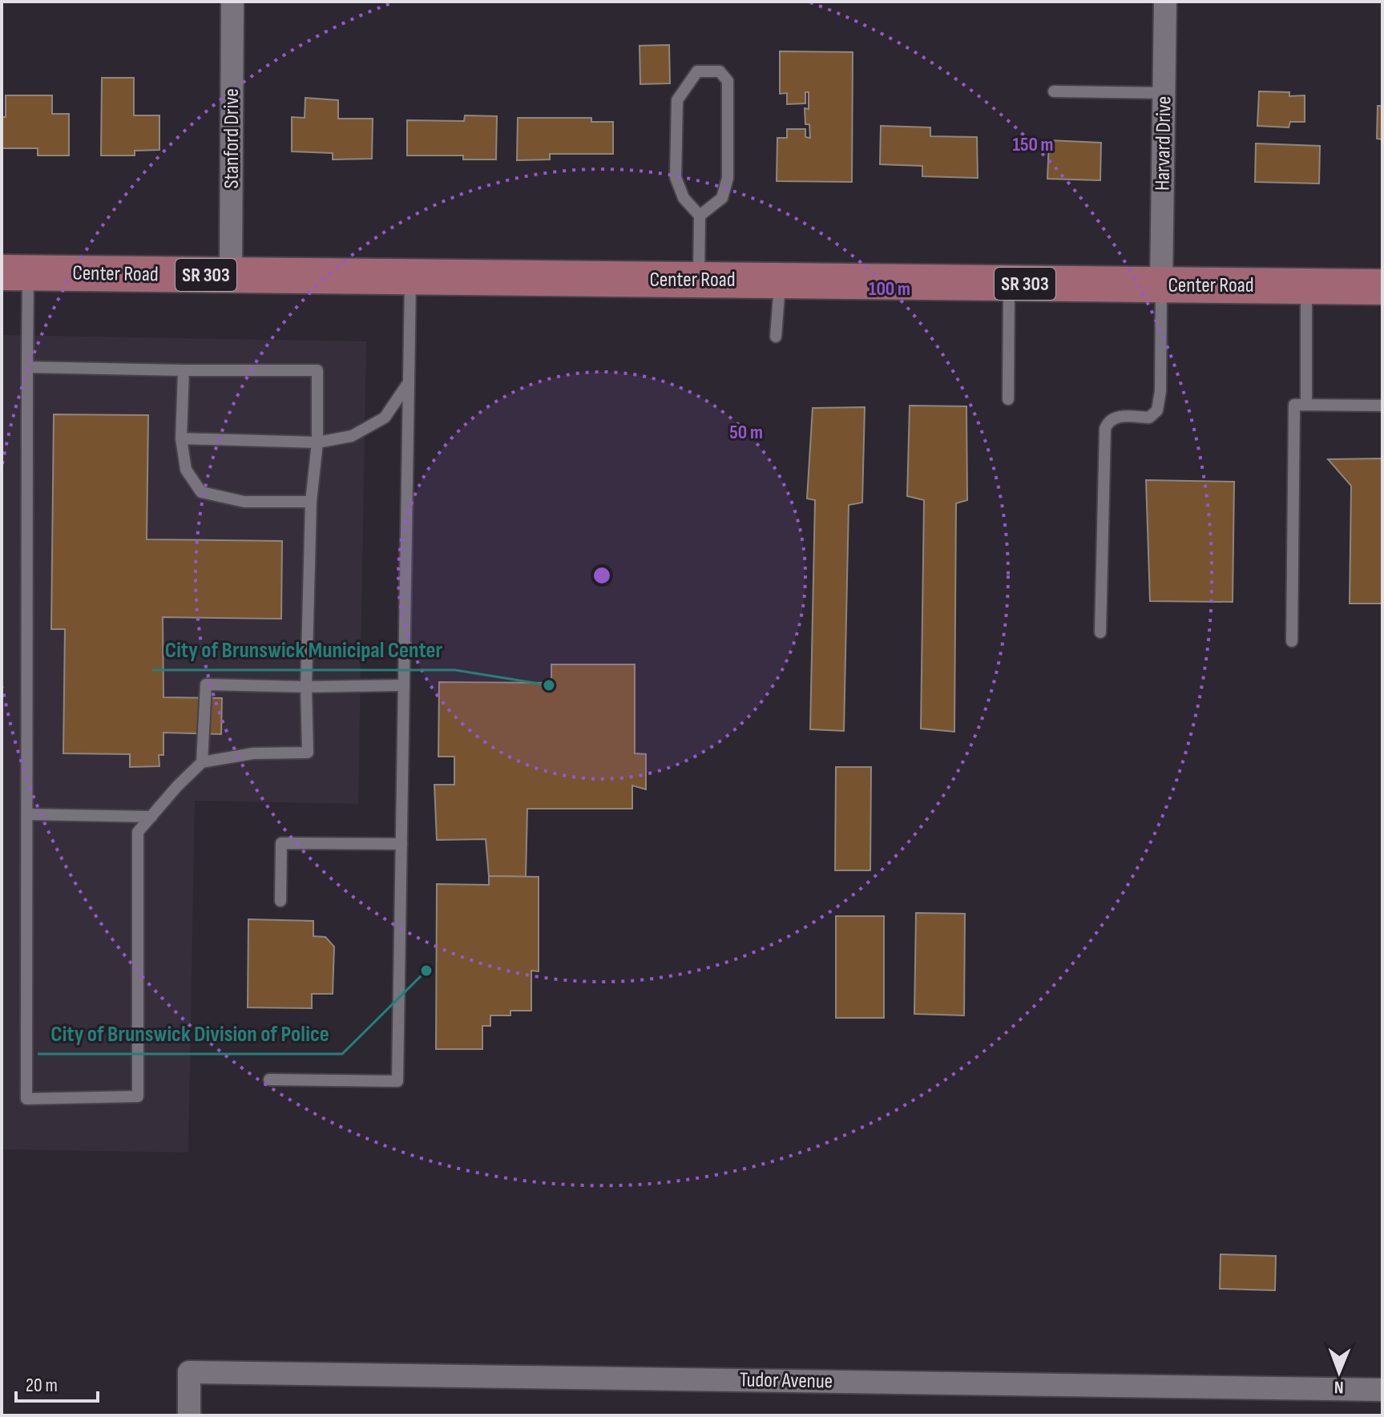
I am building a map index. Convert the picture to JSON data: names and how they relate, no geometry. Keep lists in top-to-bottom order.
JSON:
{
  "streets": {
    "main road": ["Center Road", "SR 303"],
    "street": ["Stanford Drive", "Harvard Drive", "Tudor Avenue"]
  },
  "crossings": [
    ["Stanford Drive", "Center Road"],
    ["Harvard Drive", "Center Road"]
  ],
  "places": ["City of Brunswick Municipal Center", "City of Brunswick Division of Police"],
  "scale_bar": "20 m",
  "north": "bottom",
  "rings": ["150 m", "100 m", "50 m"]
}
